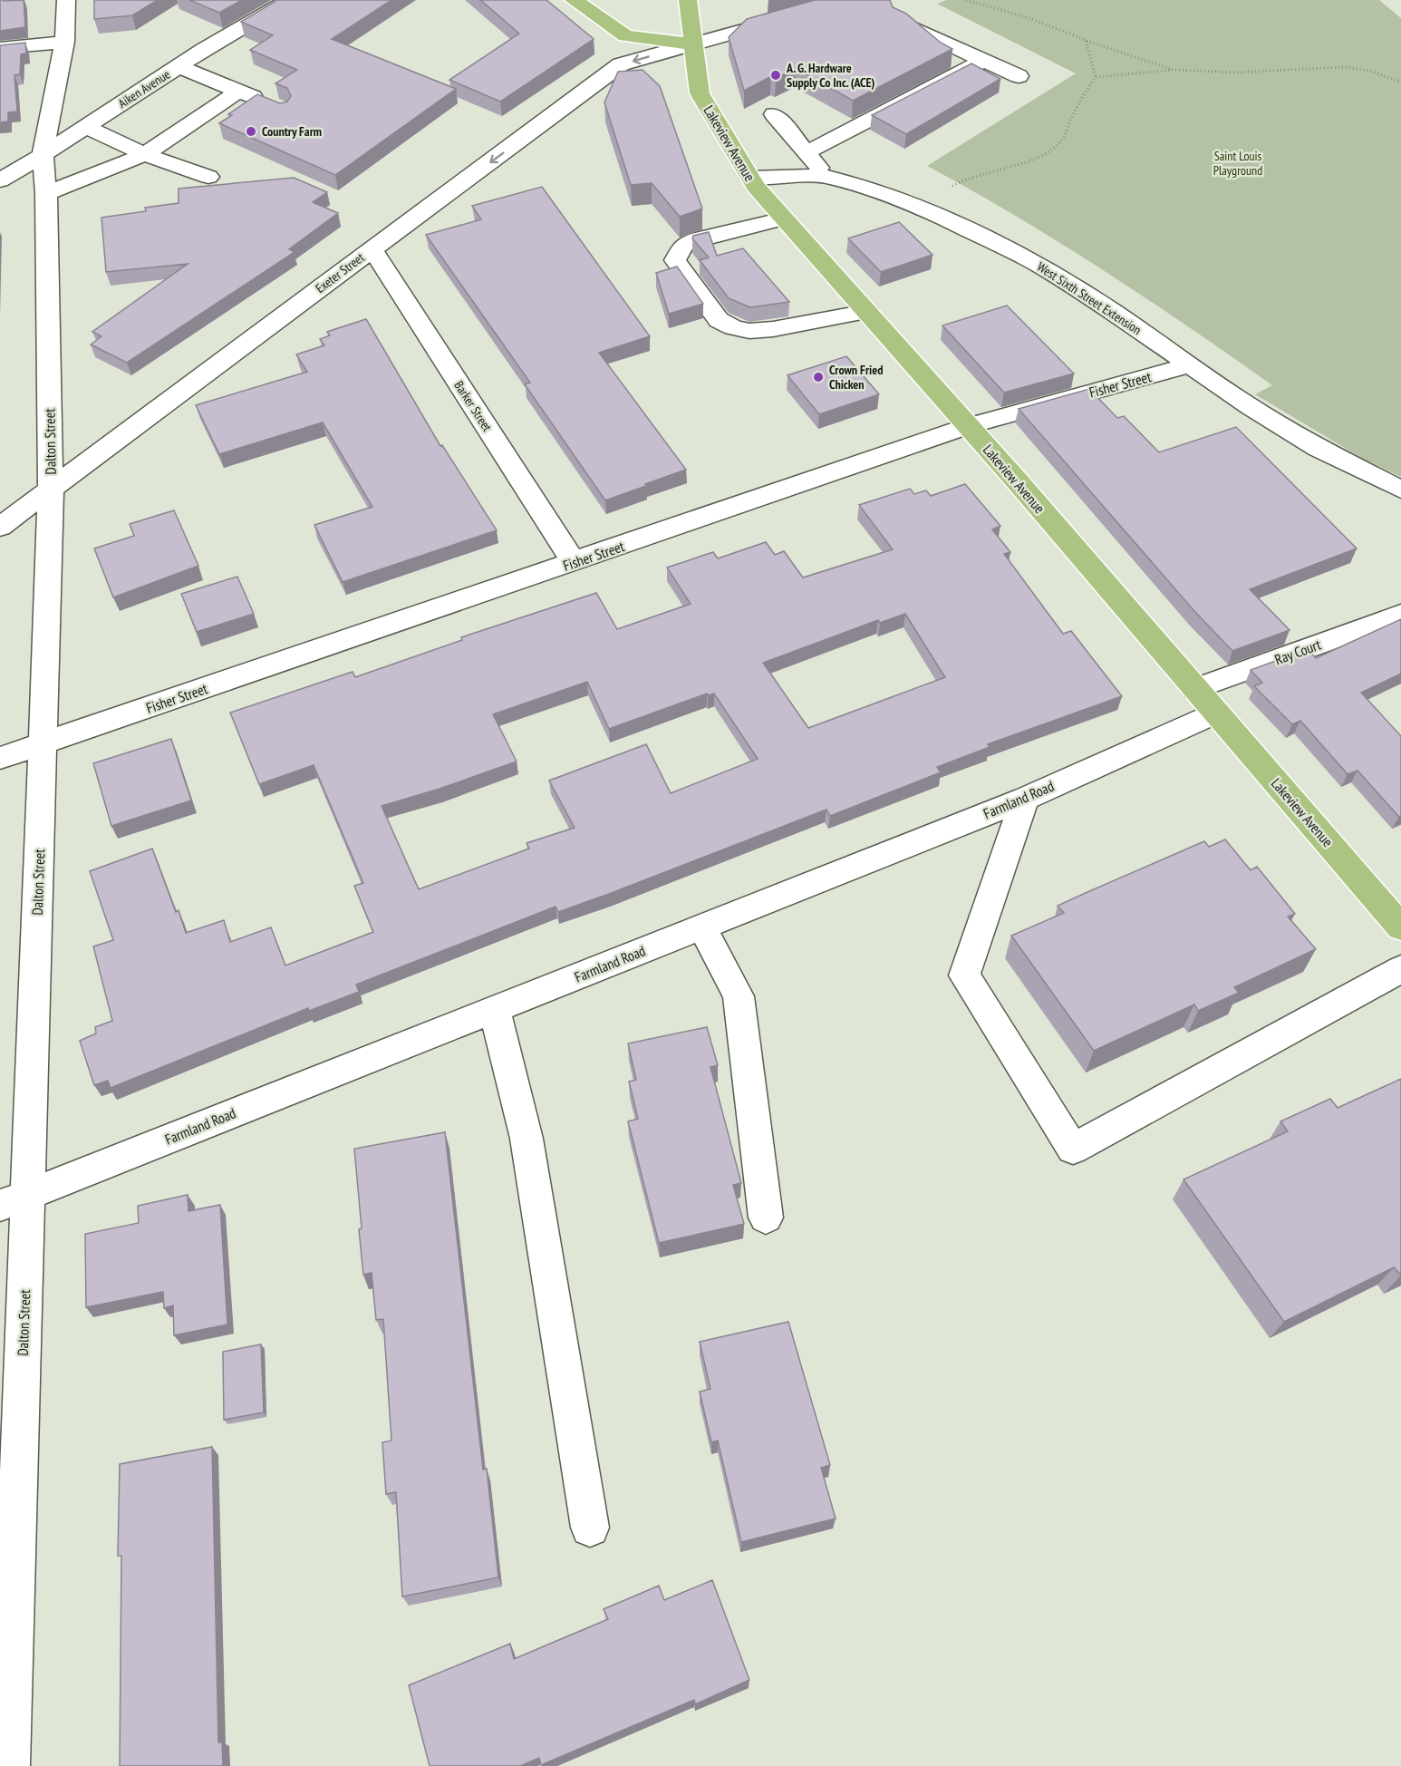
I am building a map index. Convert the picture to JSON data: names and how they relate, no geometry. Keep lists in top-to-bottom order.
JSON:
{
  "streets": {
    "main road": ["Lakeview Avenue"],
    "street": [
      "Aiken Avenue",
      "Exeter Street",
      "West Sixth Street Extension",
      "Fisher Street",
      "Barker Street",
      "Dalton Street",
      "Ray Court",
      "Farmland Road"
    ]
  },
  "crossings": [
    ["Aiken Avenue", "Dalton Street"],
    ["Lakeview Avenue", "Exeter Street"],
    ["Lakeview Avenue", "West Sixth Street Extension"],
    ["Lakeview Avenue", "Fisher Street"],
    ["Lakeview Avenue", "Ray Court"],
    ["Lakeview Avenue", "Farmland Road"],
    ["Exeter Street", "Barker Street"],
    ["Exeter Street", "Dalton Street"],
    ["West Sixth Street Extension", "Fisher Street"],
    ["Fisher Street", "Barker Street"],
    ["Fisher Street", "Dalton Street"],
    ["Dalton Street", "Farmland Road"]
  ],
  "one_way": ["Exeter Street"],
  "parks": ["Saint Louis Playground"],
  "places": ["A. G. Hardware Supply Co Inc. (ACE)", "Country Farm", "Crown Fried Chicken"]
}
